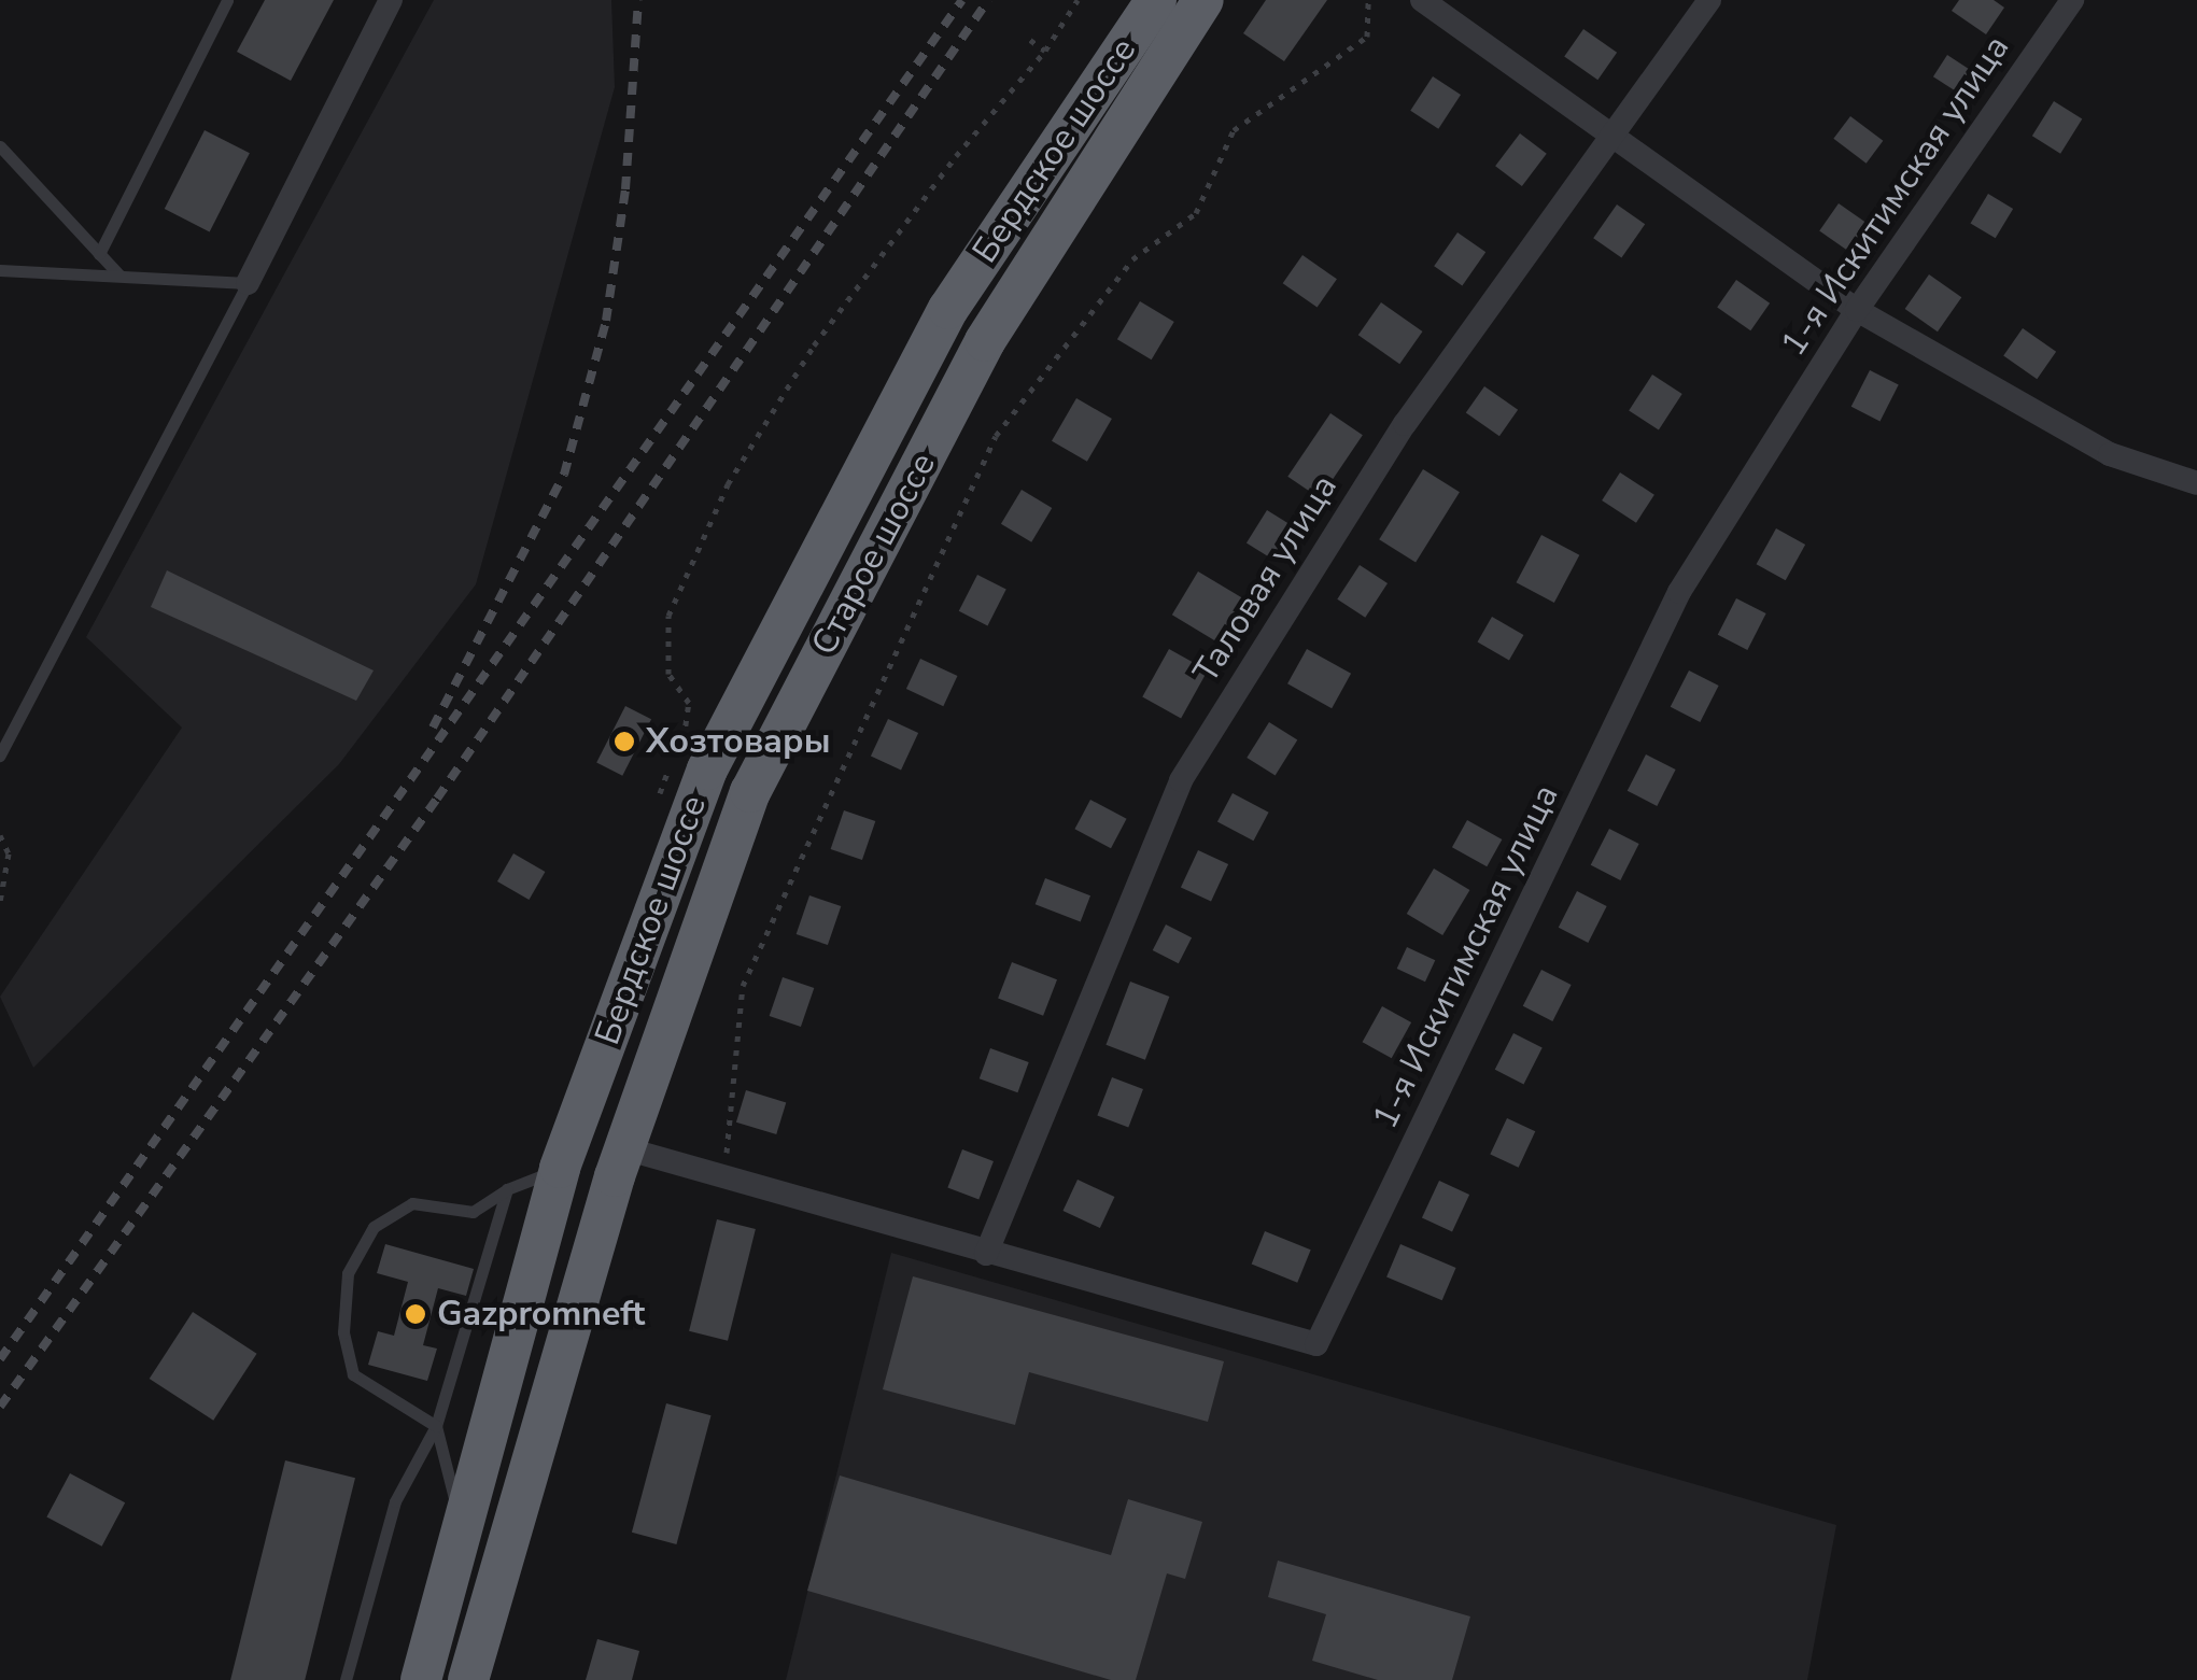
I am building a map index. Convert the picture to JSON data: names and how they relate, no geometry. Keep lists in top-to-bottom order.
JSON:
{
  "streets": {
    "highway": ["Бердское шоссе", "Старое шоссе"],
    "street": ["1-я Искитимская улица", "Таловая улица"]
  },
  "crossings": [
    ["1-я Искитимская улица", "Старое шоссе"],
    ["1-я Искитимская улица", "Таловая улица"]
  ],
  "places": ["Хозтовары", "Gazpromneft"]
}
